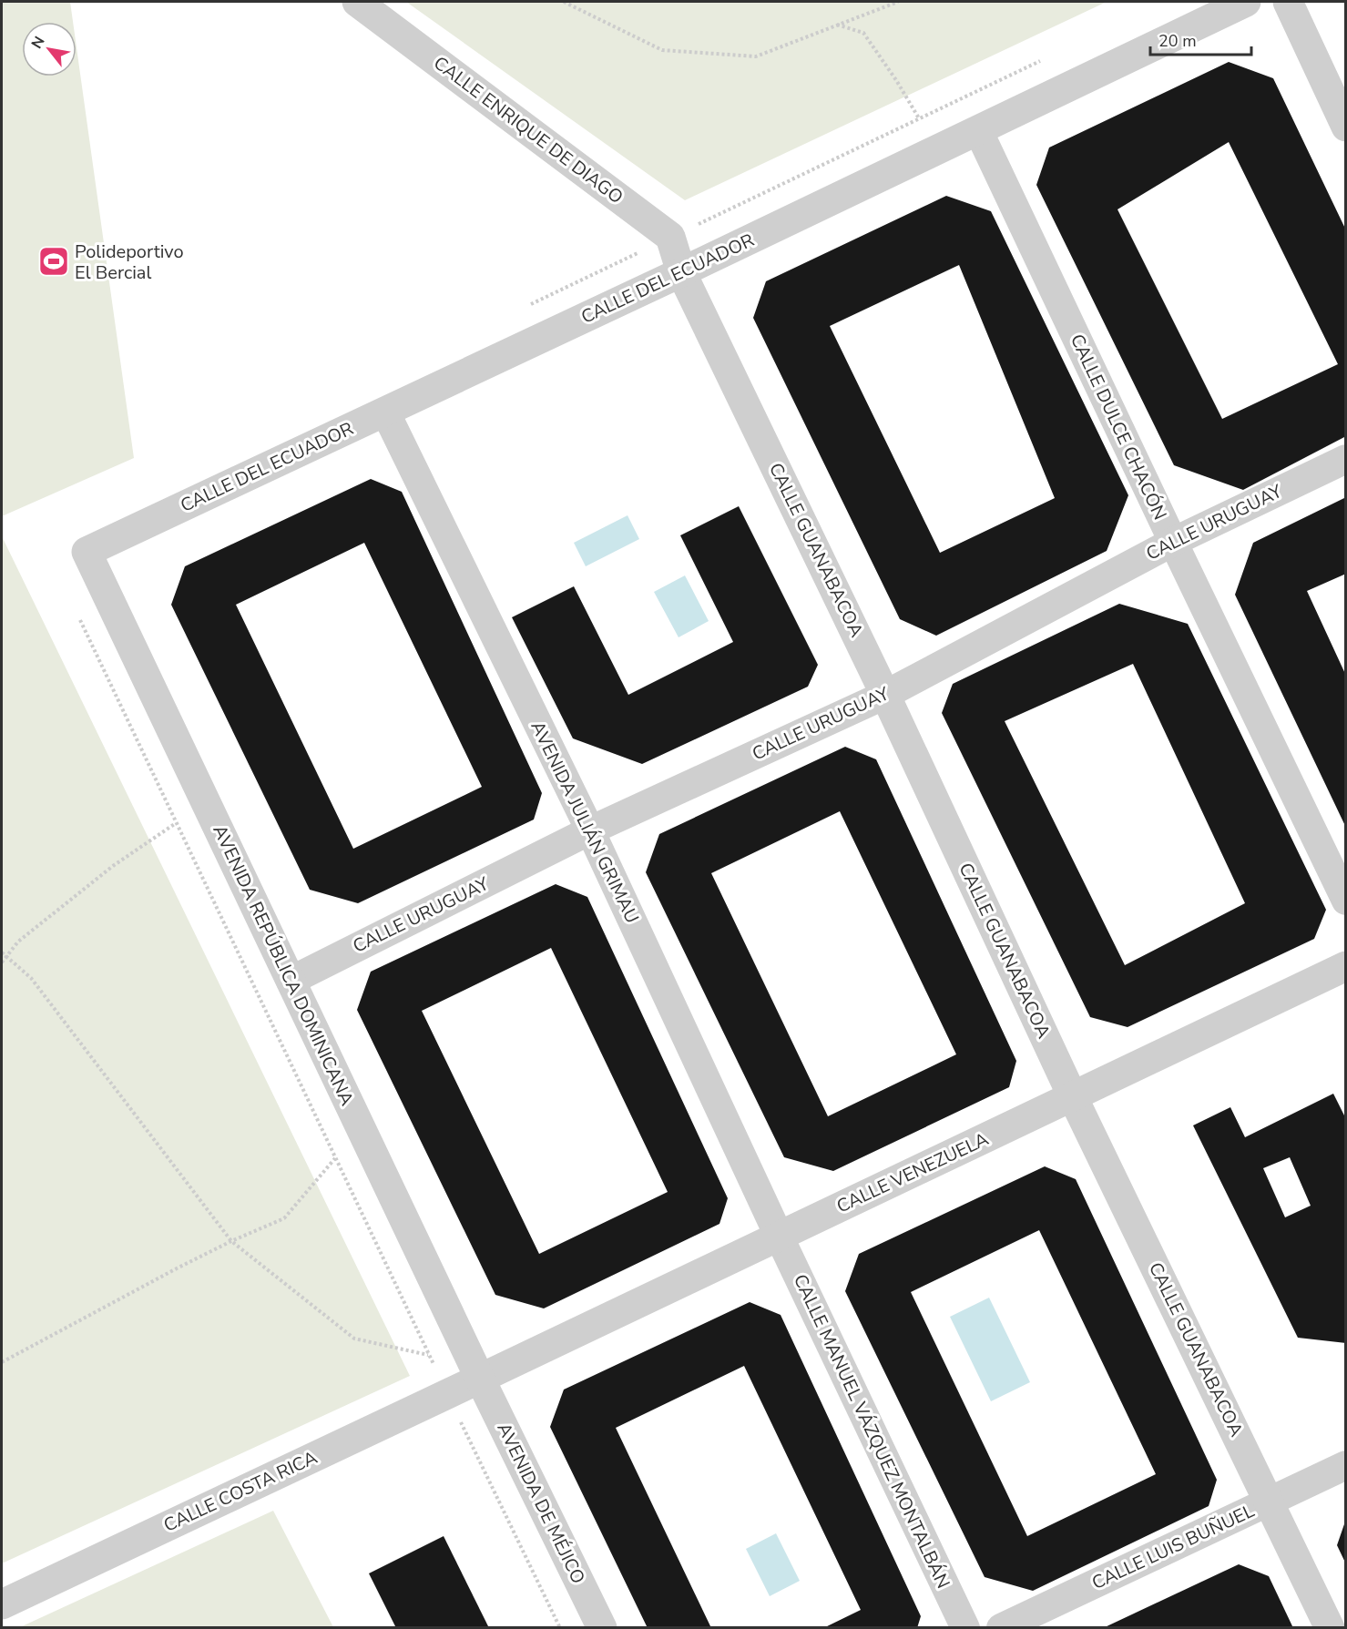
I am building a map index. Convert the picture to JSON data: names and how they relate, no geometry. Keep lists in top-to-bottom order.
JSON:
{
  "streets": {
    "street": [
      "CALLE ENRIQUE DE DIAGO",
      "CALLE DEL ECUADOR",
      "CALLE DULCE CHACÓN",
      "CALLE URUGUAY",
      "CALLE GUANABACOA",
      "AVENIDA JULIÁN GRIMAU",
      "AVENIDA REPÚBLICA DOMINICANA",
      "CALLE VENEZUELA",
      "CALLE MANUEL VÁZQUEZ MONTALBÁN",
      "CALLE COSTA RICA",
      "AVENIDA DE MÉJICO",
      "CALLE LUIS BUÑUEL"
    ]
  },
  "crossings": [
    ["CALLE DEL ECUADOR", "CALLE DULCE CHACÓN"],
    ["CALLE DEL ECUADOR", "CALLE GUANABACOA"],
    ["CALLE DEL ECUADOR", "AVENIDA JULIÁN GRIMAU"],
    ["CALLE DEL ECUADOR", "AVENIDA REPÚBLICA DOMINICANA"],
    ["CALLE DULCE CHACÓN", "CALLE URUGUAY"],
    ["CALLE URUGUAY", "CALLE GUANABACOA"],
    ["CALLE URUGUAY", "AVENIDA JULIÁN GRIMAU"],
    ["CALLE URUGUAY", "AVENIDA REPÚBLICA DOMINICANA"],
    ["CALLE GUANABACOA", "CALLE VENEZUELA"],
    ["CALLE GUANABACOA", "CALLE LUIS BUÑUEL"],
    ["AVENIDA JULIÁN GRIMAU", "CALLE VENEZUELA"],
    ["AVENIDA JULIÁN GRIMAU", "CALLE MANUEL VÁZQUEZ MONTALBÁN"],
    ["AVENIDA REPÚBLICA DOMINICANA", "CALLE VENEZUELA"],
    ["AVENIDA REPÚBLICA DOMINICANA", "CALLE COSTA RICA"],
    ["AVENIDA REPÚBLICA DOMINICANA", "AVENIDA DE MÉJICO"],
    ["CALLE VENEZUELA", "CALLE MANUEL VÁZQUEZ MONTALBÁN"],
    ["CALLE VENEZUELA", "CALLE COSTA RICA"],
    ["CALLE VENEZUELA", "AVENIDA DE MÉJICO"],
    ["CALLE COSTA RICA", "AVENIDA DE MÉJICO"]
  ],
  "places": {
    "sports": ["Polideportivo El Bercial"]
  },
  "scale_bar": "20 m",
  "north": "top left"
}
